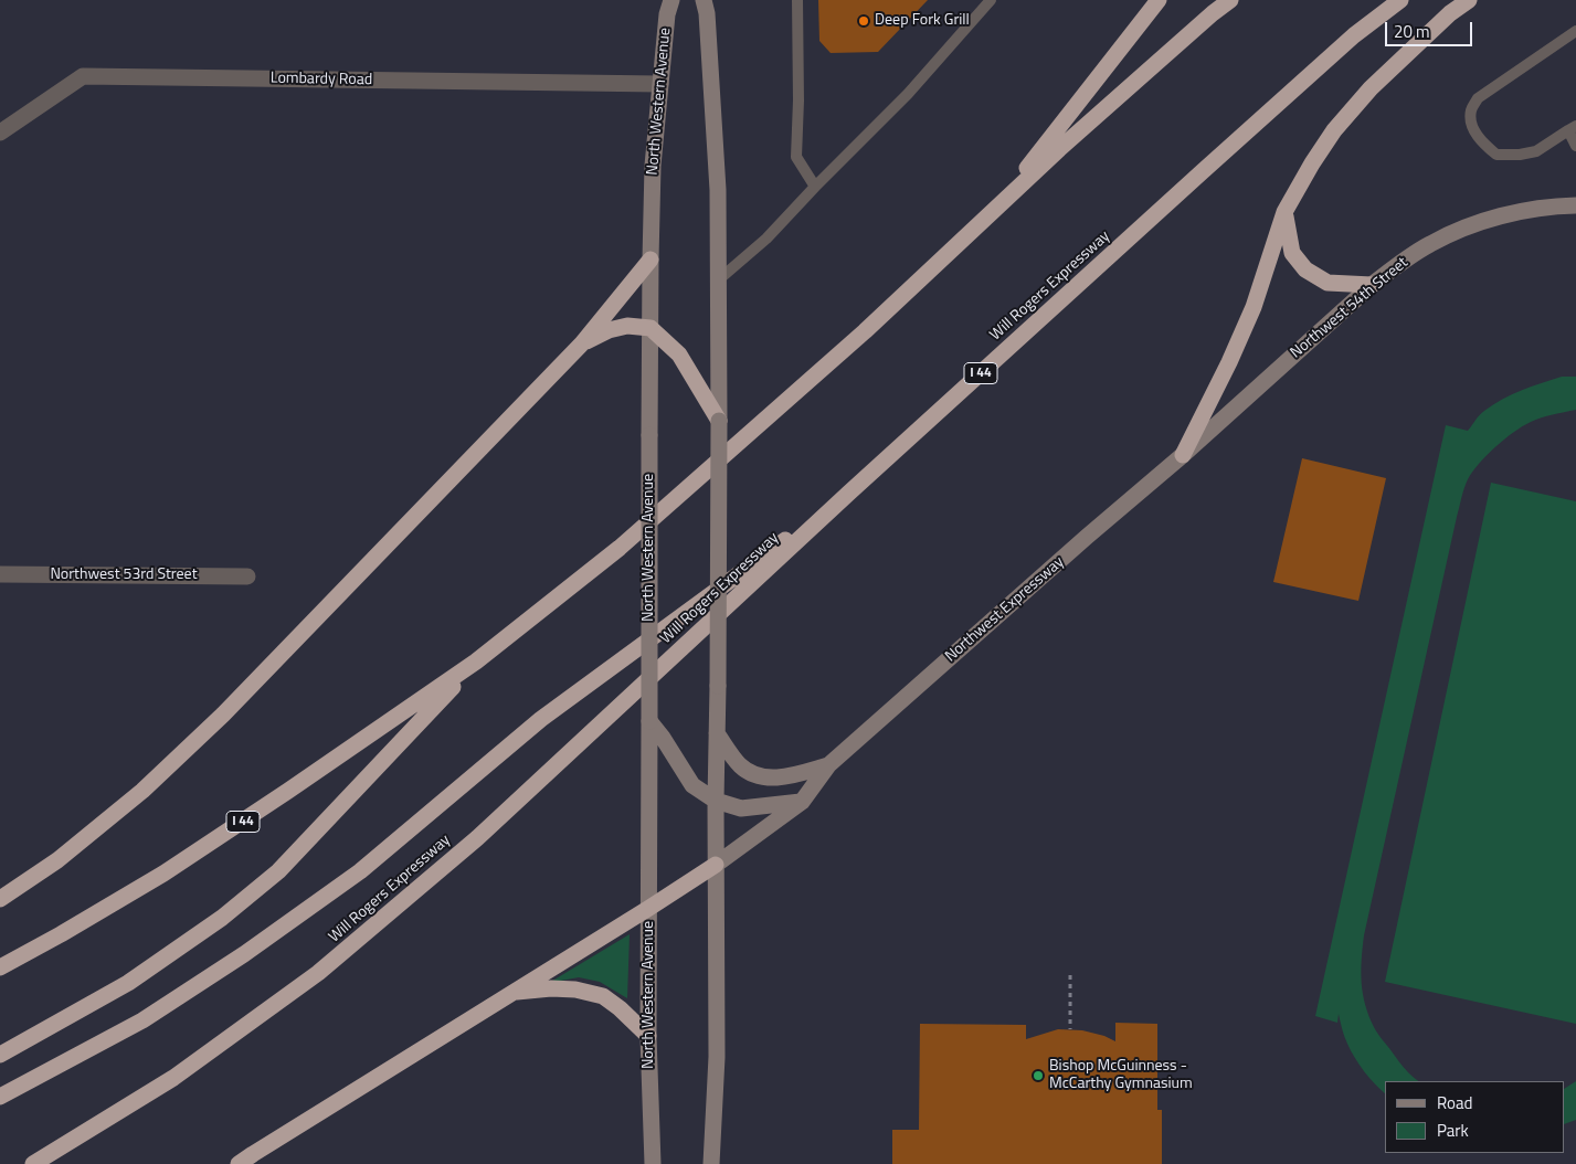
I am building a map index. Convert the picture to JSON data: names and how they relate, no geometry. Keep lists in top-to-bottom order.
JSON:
{
  "streets": {
    "highway": ["Will Rogers Expressway", "I 44"],
    "main road": ["North Western Avenue", "Northwest 54th Street", "Northwest Expressway"],
    "street": ["Lombardy Road", "Northwest 53rd Street"]
  },
  "crossings": [
    ["Lombardy Road", "North Western Avenue"],
    ["Northwest 54th Street", "Northwest Expressway"]
  ],
  "places": ["Deep Fork Grill", "Bishop McGuinness - McCarthy Gymnasium"],
  "legend": ["Road", "Park"],
  "scale_bar": "20 m"
}
